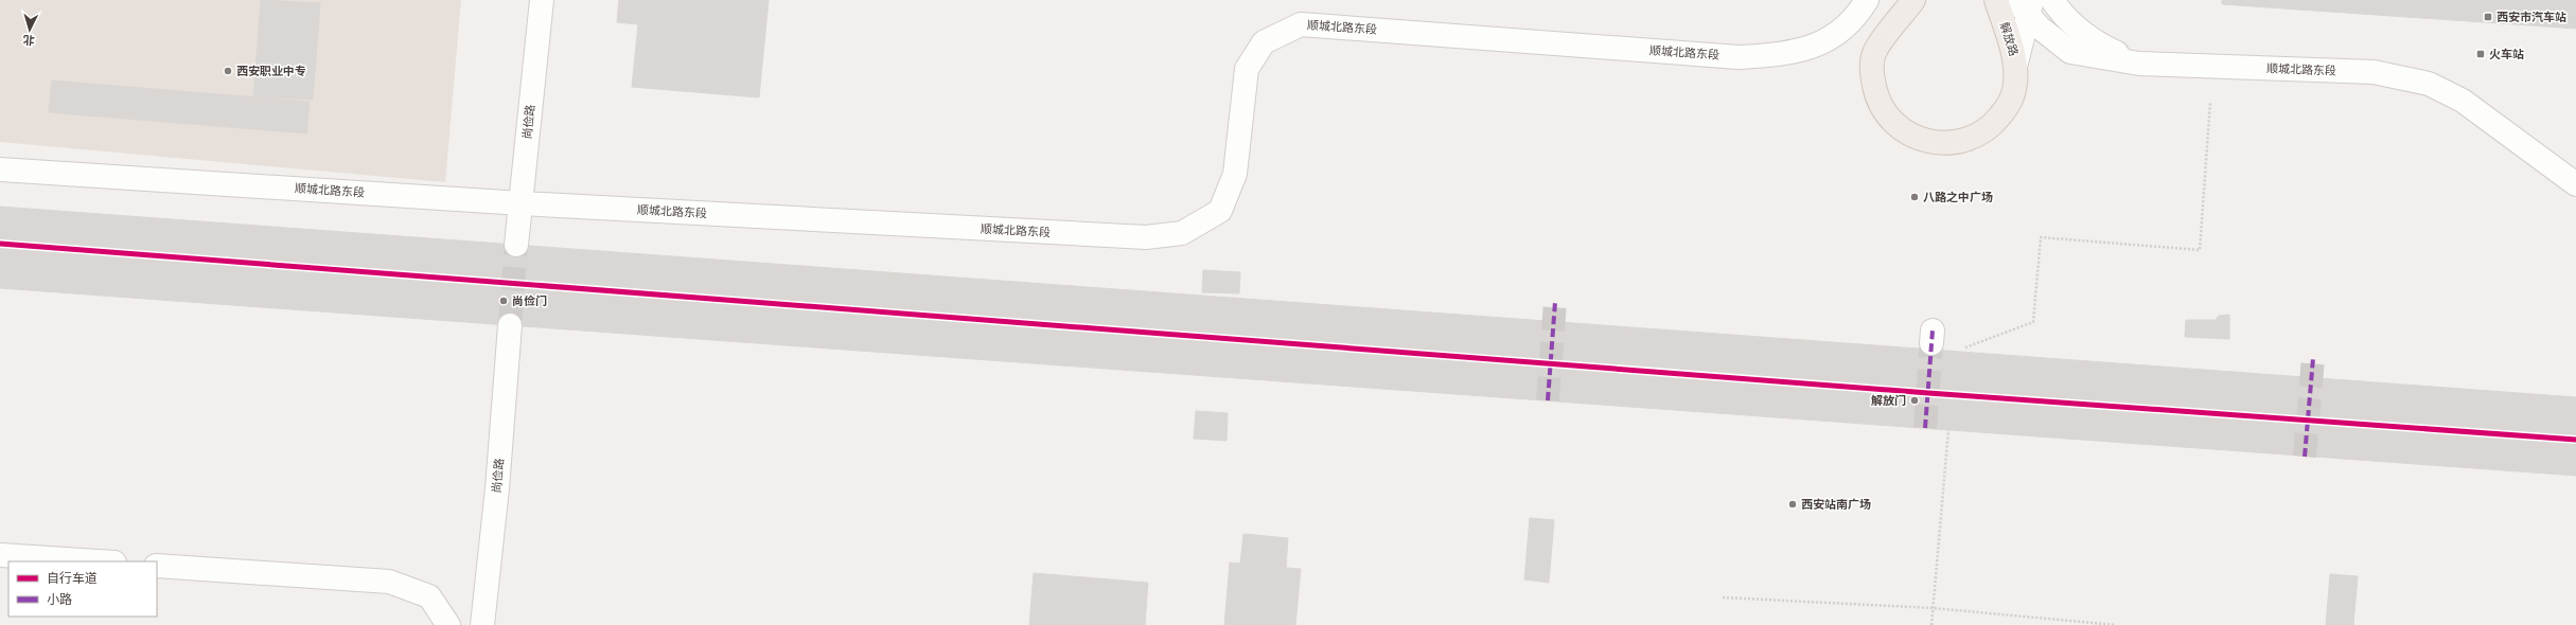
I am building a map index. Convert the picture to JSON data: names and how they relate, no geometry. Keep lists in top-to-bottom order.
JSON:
{
  "streets": {
    "main road": ["解放路"],
    "street": ["顺城北路东段", "尚俭路"]
  },
  "crossings": [
    ["顺城北路东段", "尚俭路"]
  ],
  "places": {
    "transit": ["西安市汽车站", "火车站"],
    "other": [
      "西安职业中专",
      "八路之中广场",
      "尚俭门",
      "解放门",
      "西安站南广场"
    ]
  },
  "legend": ["自行车道", "小路"],
  "north": "bottom"
}
